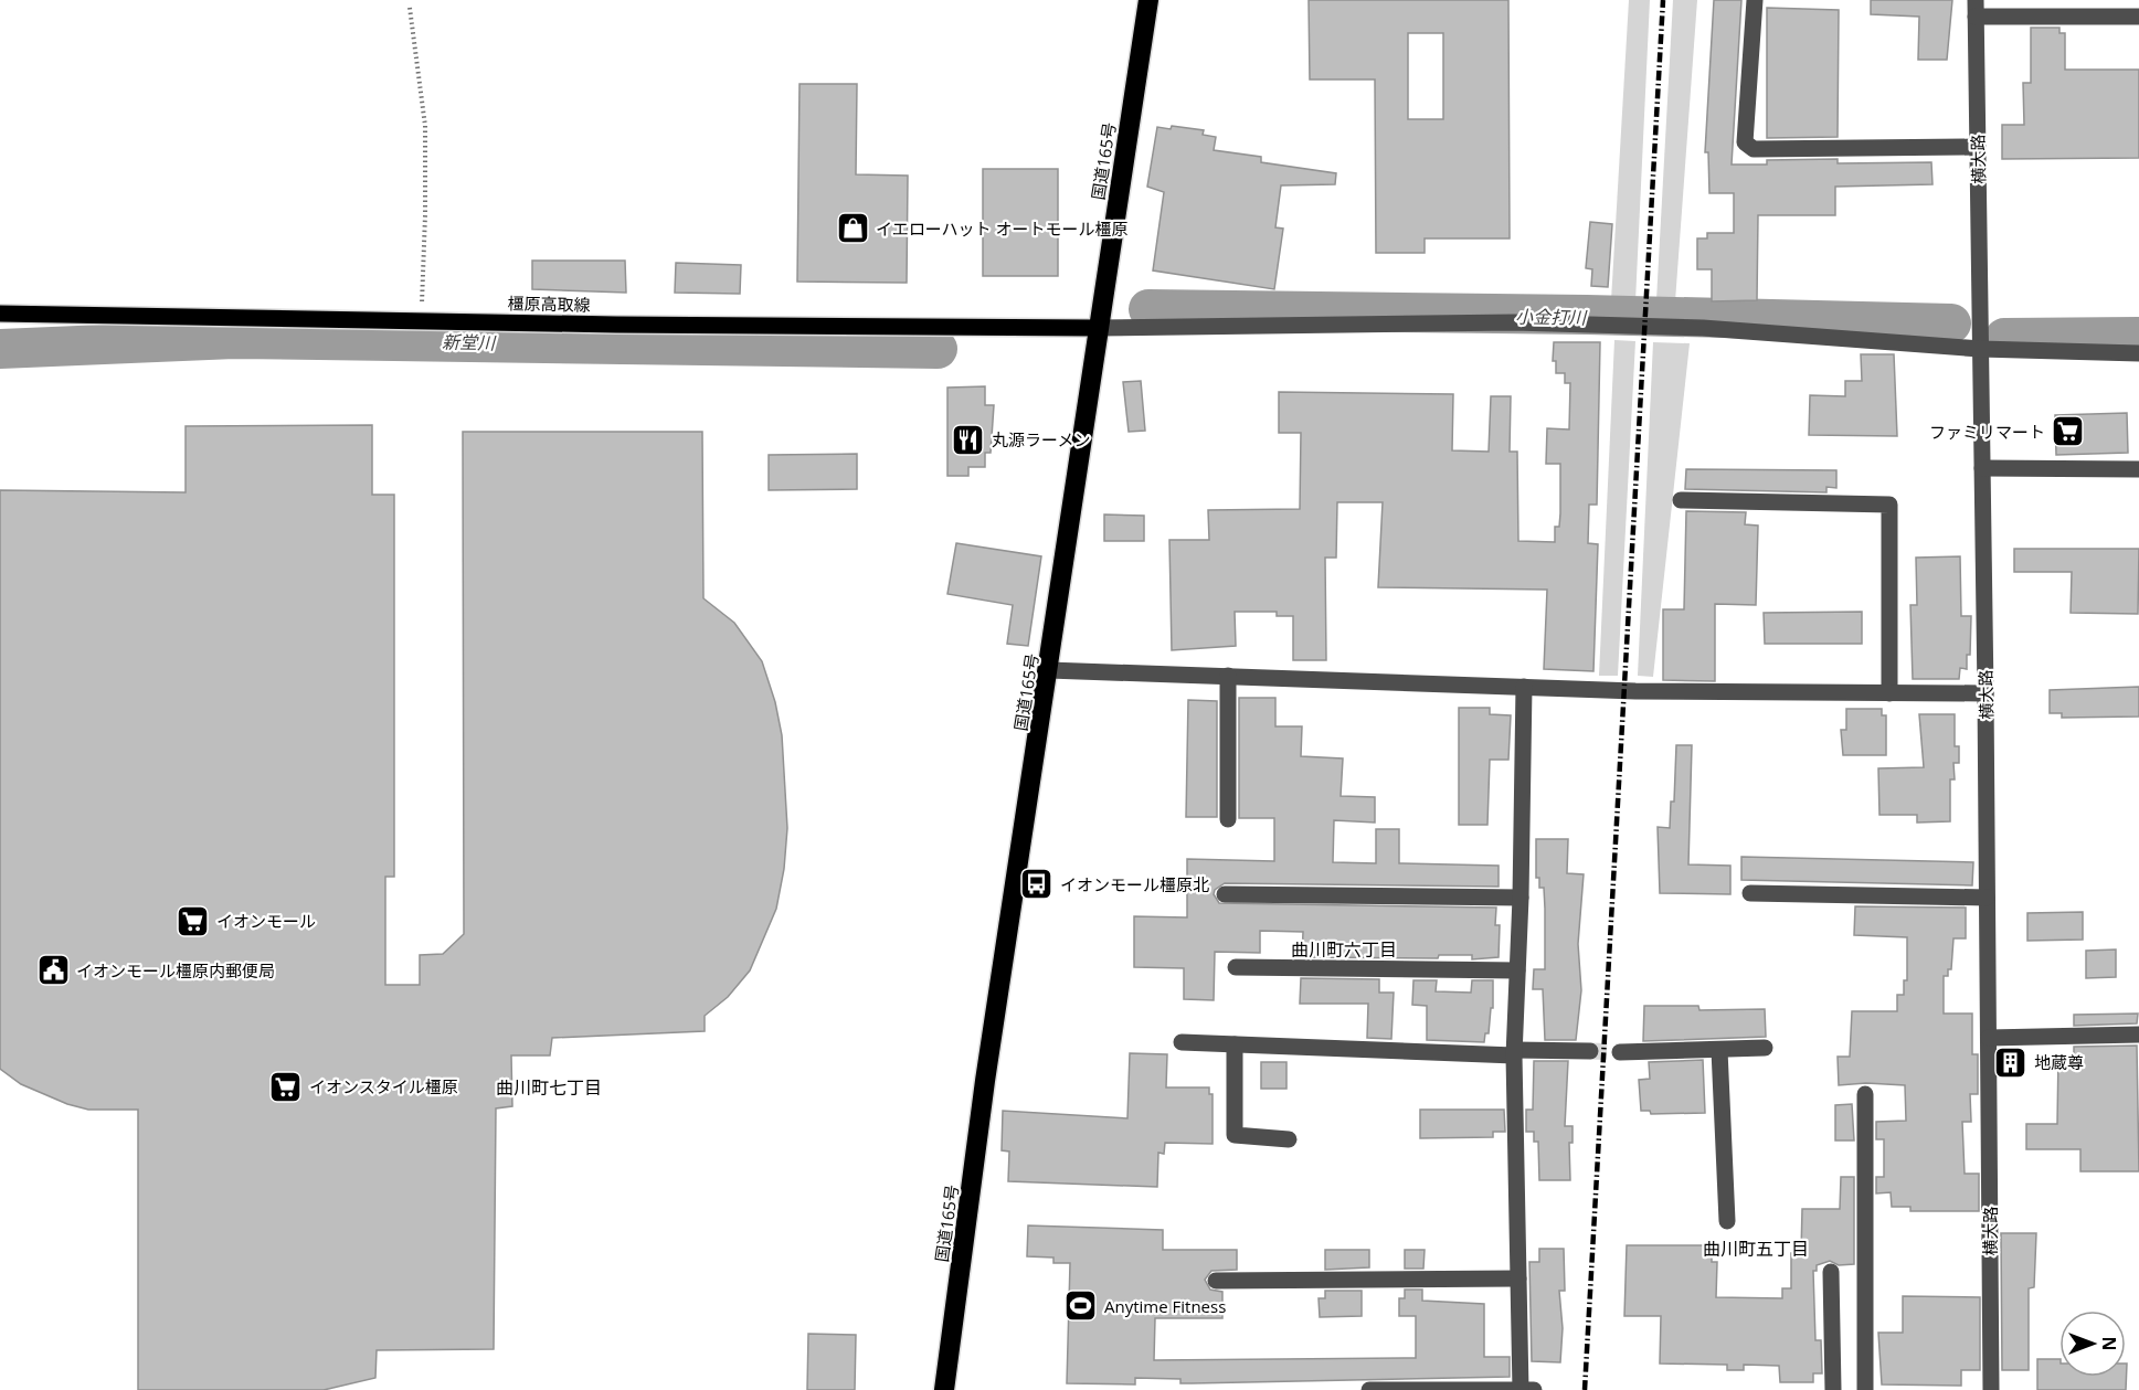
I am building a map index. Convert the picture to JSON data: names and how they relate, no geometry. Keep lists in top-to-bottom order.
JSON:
{
  "streets": {
    "highway": ["国道165号"],
    "main road": ["橿原高取線"],
    "street": ["横大路"]
  },
  "crossings": [
    ["国道165号", "橿原高取線"]
  ],
  "districts": ["曲川町六丁目", "曲川町七丁目", "曲川町五丁目"],
  "water": ["小金打川", "新堂川"],
  "places": {
    "shop": ["イエローハット オートモール橿原"],
    "supermarket": ["ファミリマート", "イオンモール", "イオンスタイル橿原"],
    "restaurant": ["丸源ラーメン"],
    "bus stop": ["イオンモール橿原北"],
    "public building": ["イオンモール橿原内郵便局"],
    "building": ["地蔵尊"],
    "sports": ["Anytime Fitness"]
  },
  "north": "right"
}
